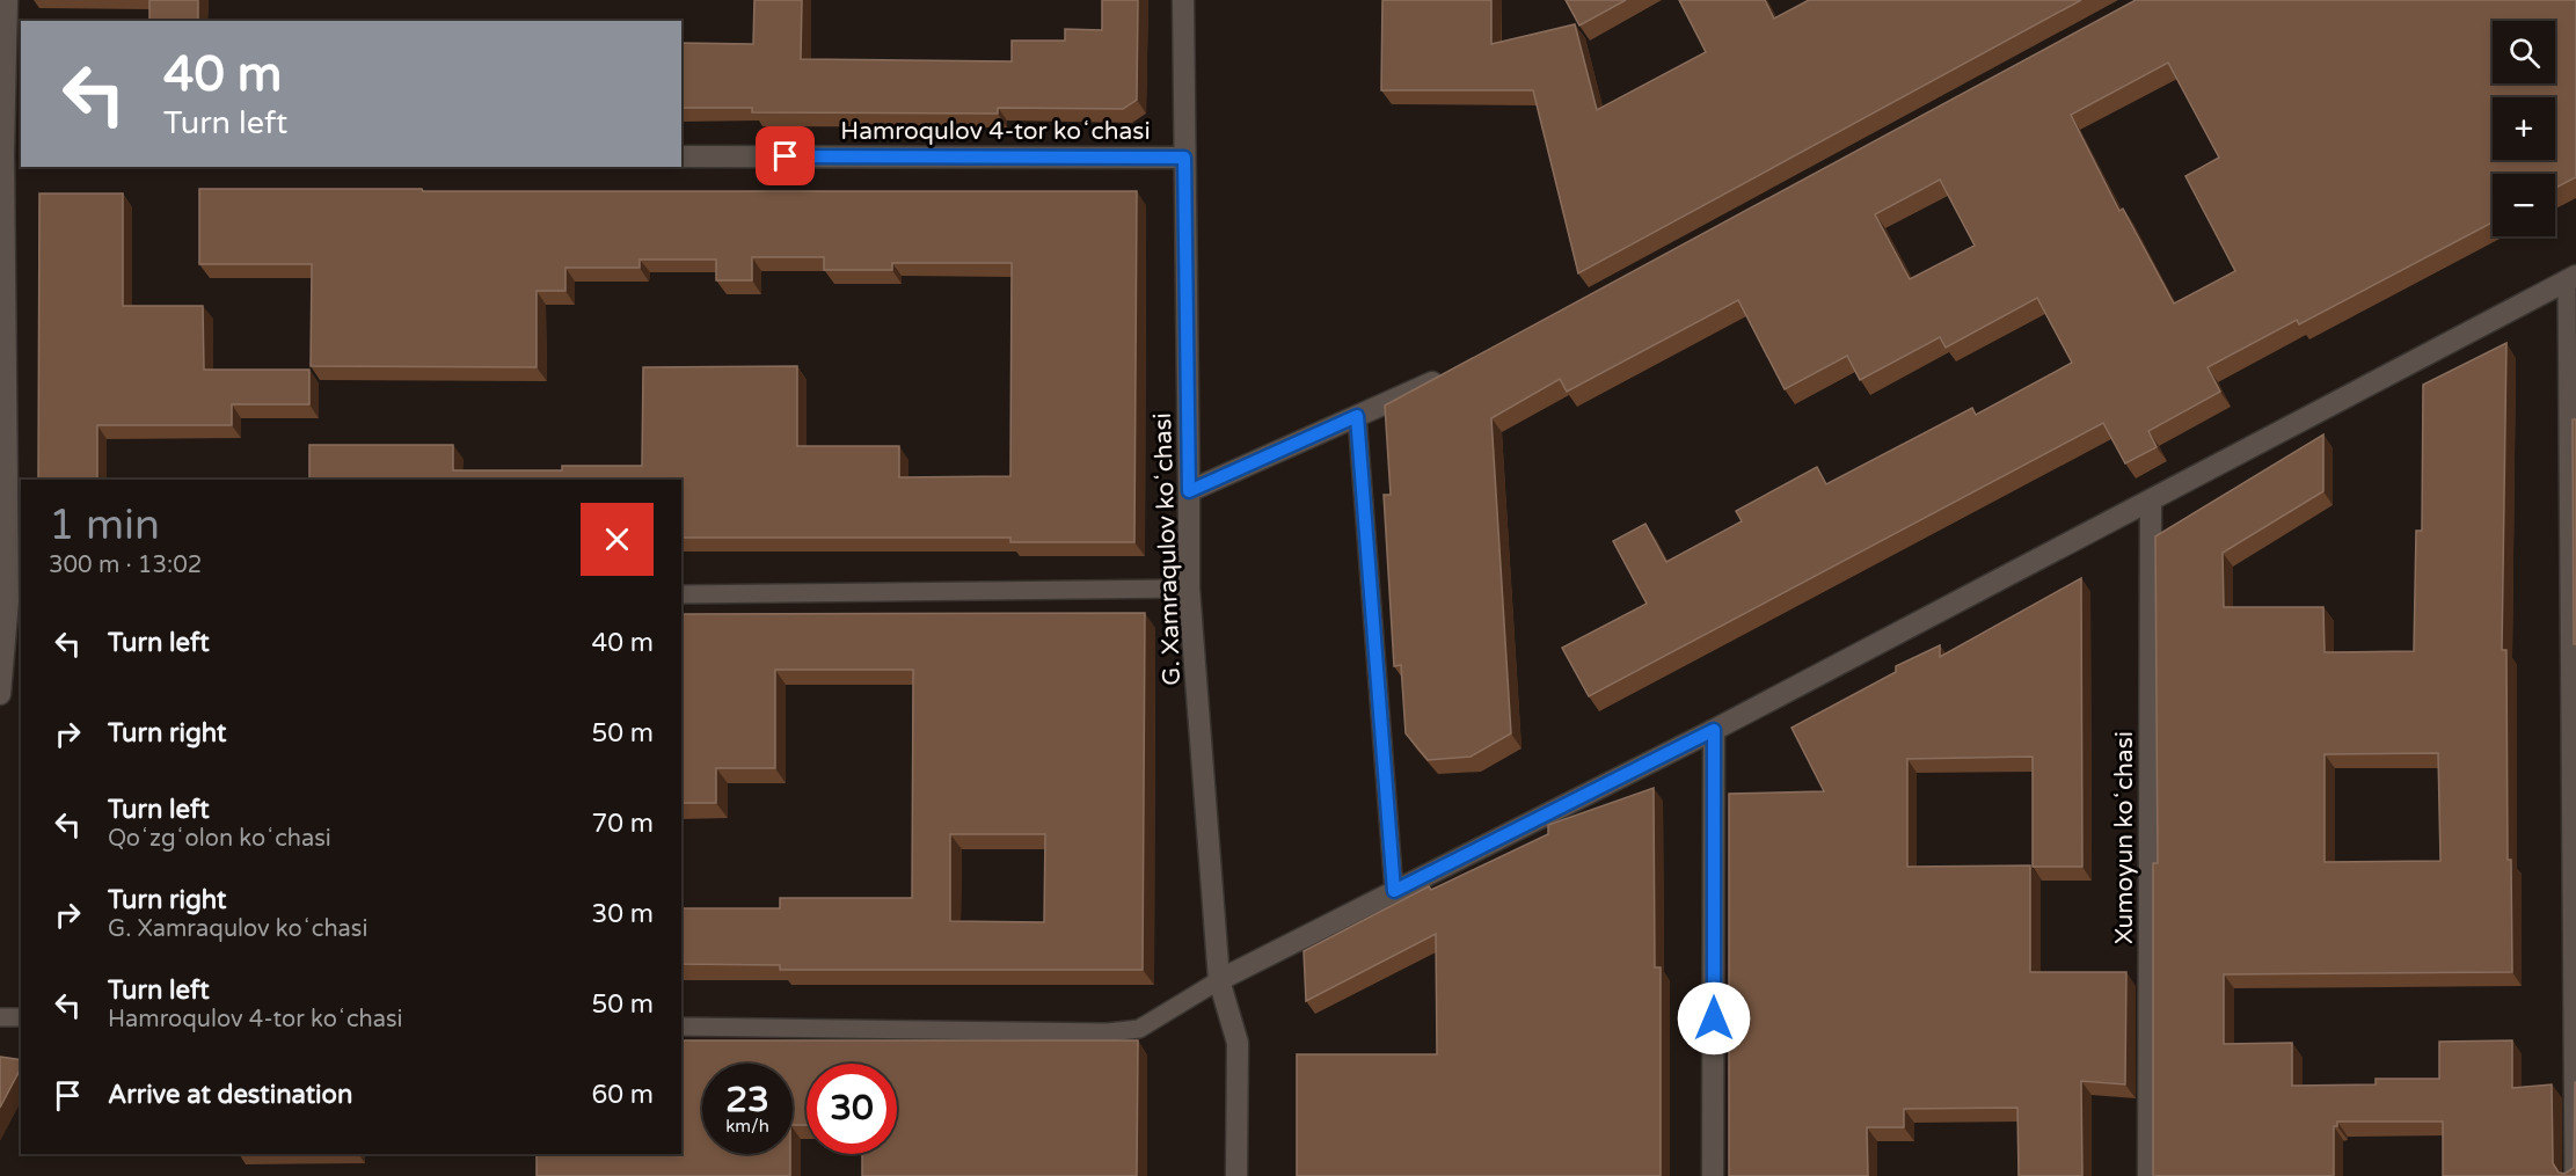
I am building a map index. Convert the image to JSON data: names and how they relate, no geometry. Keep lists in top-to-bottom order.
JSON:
{
  "streets": {
    "street": ["Hamroqulov 4-tor koʻchasi", "G. Xamraqulov koʻchasi", "Xumoyun koʻchasi"]
  },
  "crossings": [
    ["Hamroqulov 4-tor koʻchasi", "G. Xamraqulov koʻchasi"]
  ],
  "page": {
    "map_buttons": ["+", "−"],
    "turn": ["40 m", "Turn left"],
    "heading": ["1 min", "300 m · 13:02"],
    "list": [
      {
        "name": "Turn left",
        "value": "40 m"
      },
      {
        "name": "Turn right",
        "value": "50 m"
      },
      {
        "name": "Turn left",
        "note": "Qoʻzgʻolon koʻchasi",
        "value": "70 m"
      },
      {
        "name": "Turn right",
        "note": "G. Xamraqulov koʻchasi",
        "value": "30 m"
      },
      {
        "name": "Turn left",
        "note": "Hamroqulov 4-tor koʻchasi",
        "value": "50 m"
      },
      {
        "name": "Arrive at destination",
        "value": "60 m"
      }
    ],
    "speed": "23 km/h",
    "limit": "30"
  }
}
